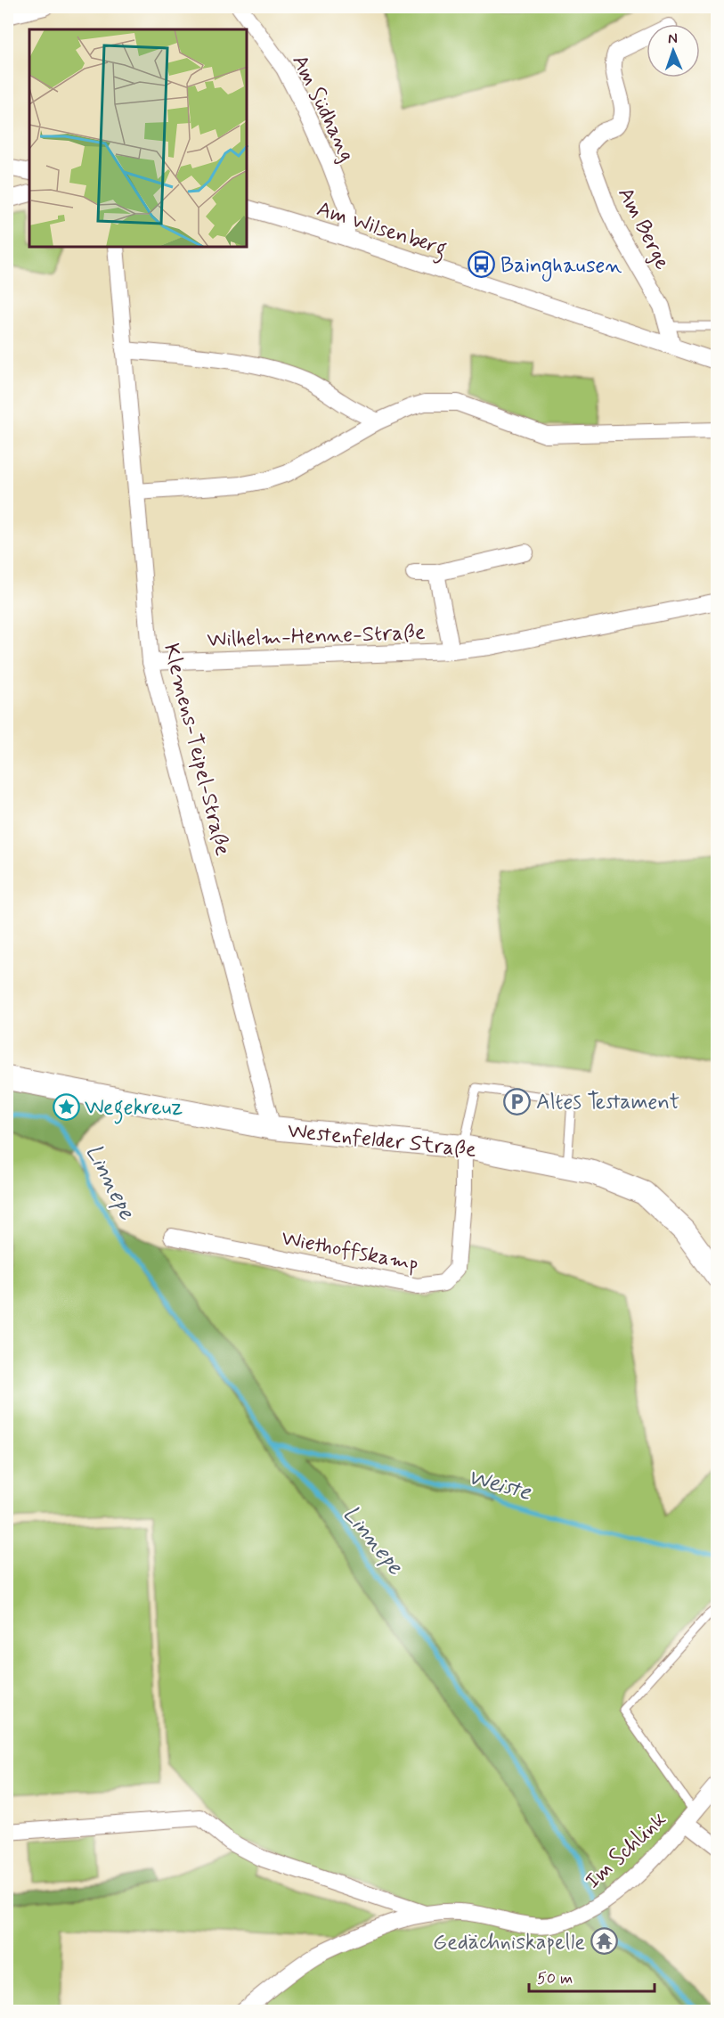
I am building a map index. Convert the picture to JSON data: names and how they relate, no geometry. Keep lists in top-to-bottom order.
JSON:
{
  "streets": {
    "main road": ["Westenfelder Straße"],
    "street": [
      "Am Südhang",
      "Am Wilsenberg",
      "Am Berge",
      "Wilhelm-Henne-Straße",
      "Klemens-Teipel-Straße",
      "Wiethoffskamp",
      "Im Schlink"
    ]
  },
  "crossings": [
    ["Am Südhang", "Am Wilsenberg"],
    ["Am Wilsenberg", "Am Berge"],
    ["Wilhelm-Henne-Straße", "Klemens-Teipel-Straße"],
    ["Klemens-Teipel-Straße", "Westenfelder Straße"],
    ["Westenfelder Straße", "Wiethoffskamp"]
  ],
  "water": ["Linnepe", "Weiste"],
  "places": {
    "bus stop": ["Bainghausen"],
    "parking": ["Altes Testament"],
    "place": ["Wegekreuz"],
    "temple": ["Gedächniskapelle"]
  },
  "scale_bar": "50 m",
  "north": "top"
}
